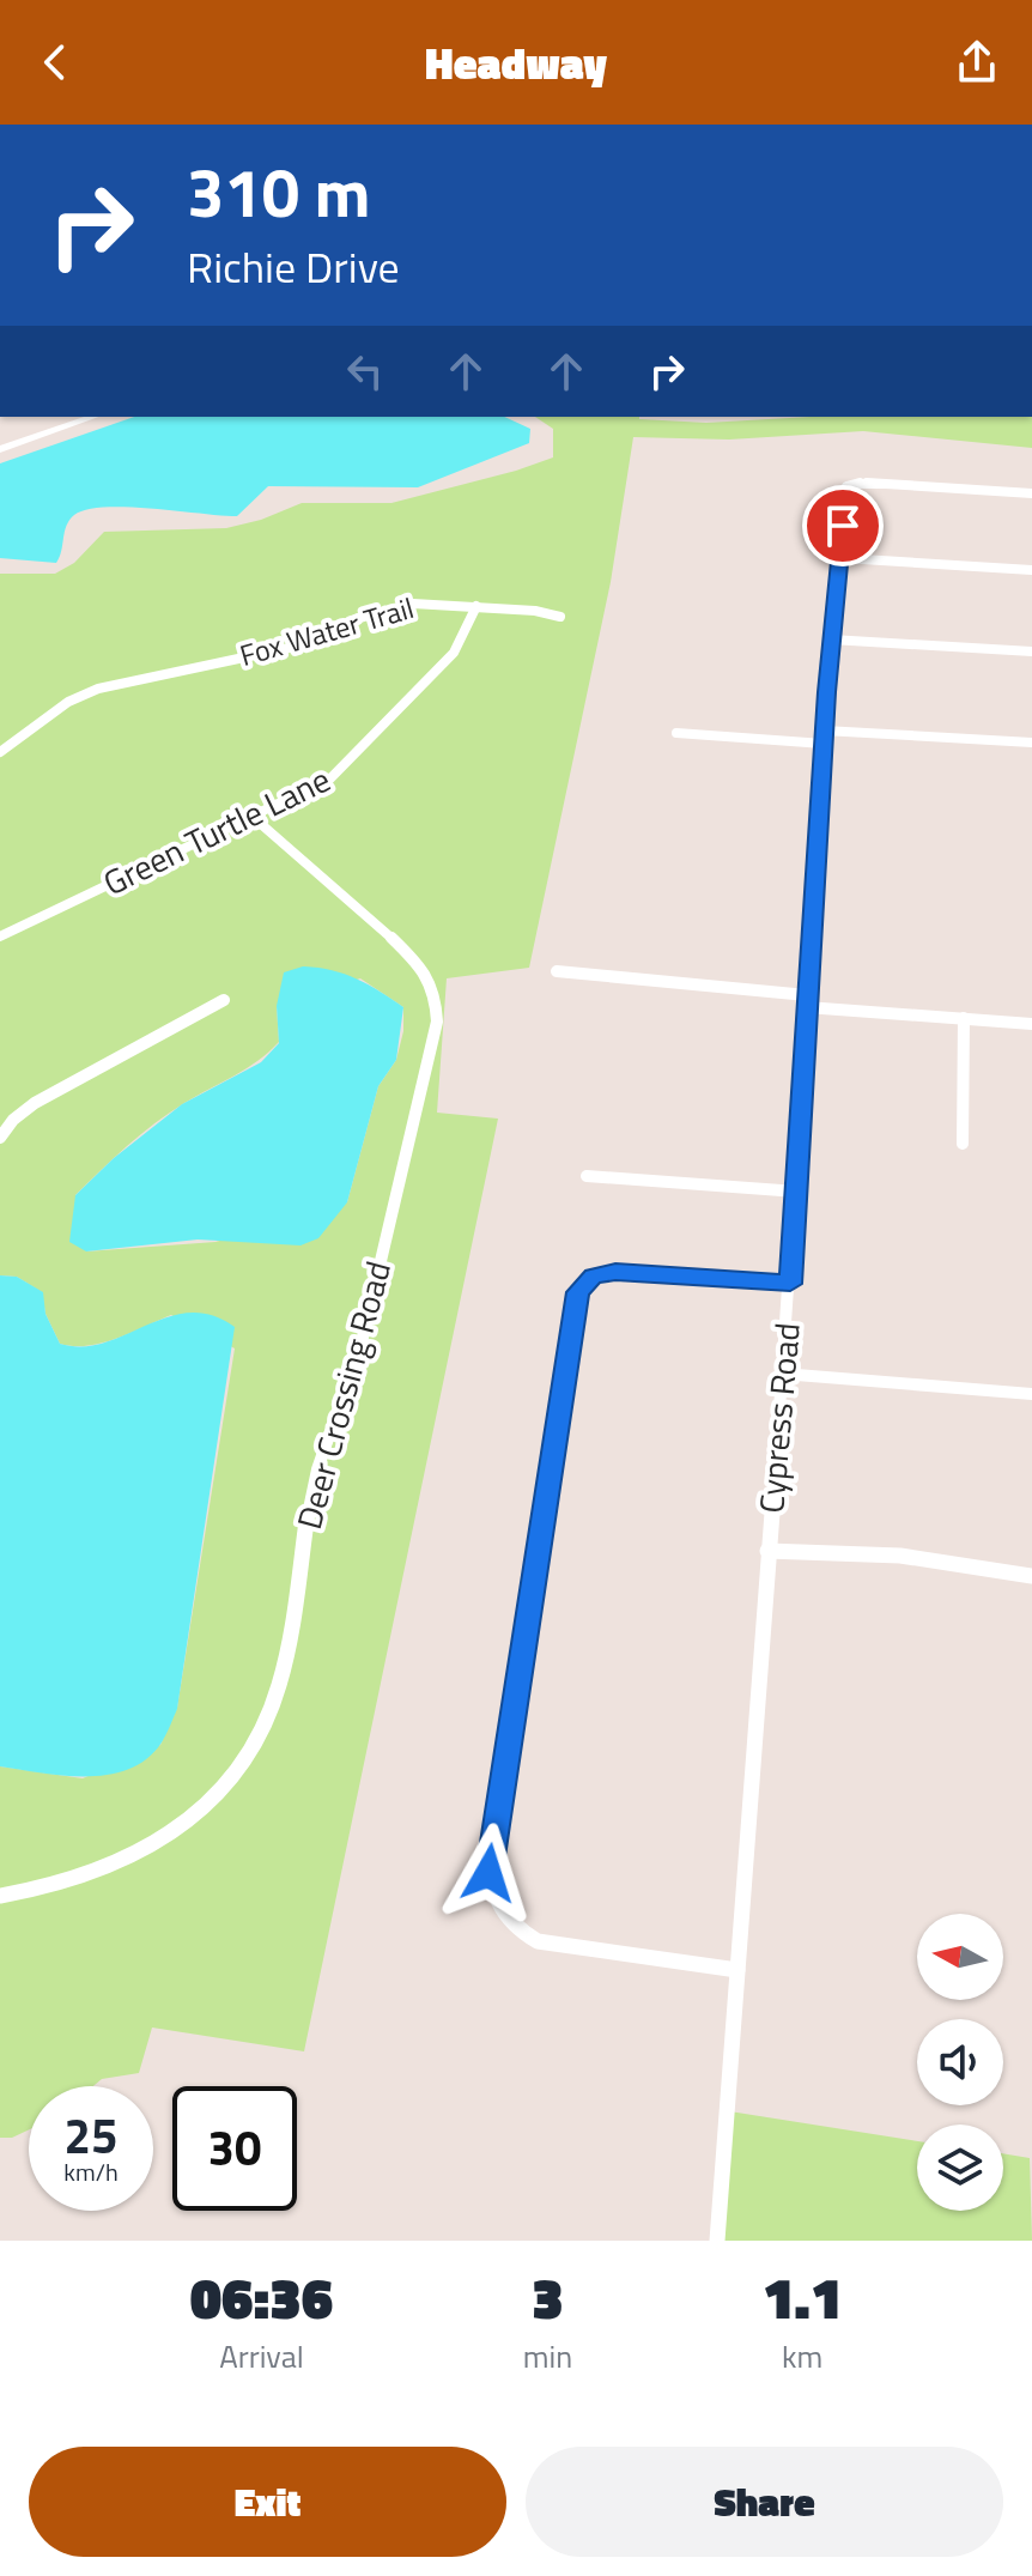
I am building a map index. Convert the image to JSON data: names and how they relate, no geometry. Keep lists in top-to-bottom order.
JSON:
{
  "streets": {
    "street": [
      "Fox Water Trail",
      "Green Turtle Lane",
      "Deer Crossing Road",
      "Cypress Road"
    ]
  },
  "crossings": [
    ["Fox Water Trail", "Green Turtle Lane"],
    ["Green Turtle Lane", "Deer Crossing Road"]
  ],
  "north": "left",
  "page": {
    "header": "Headway",
    "turn": ["310 m", "Richie Drive"],
    "speed": "25 km/h",
    "limit": "30",
    "eta": [
      "06:36",
      "Arrival",
      "3",
      "min",
      "1.1",
      "km"
    ],
    "buttons": ["Exit", "Share"]
  }
}
